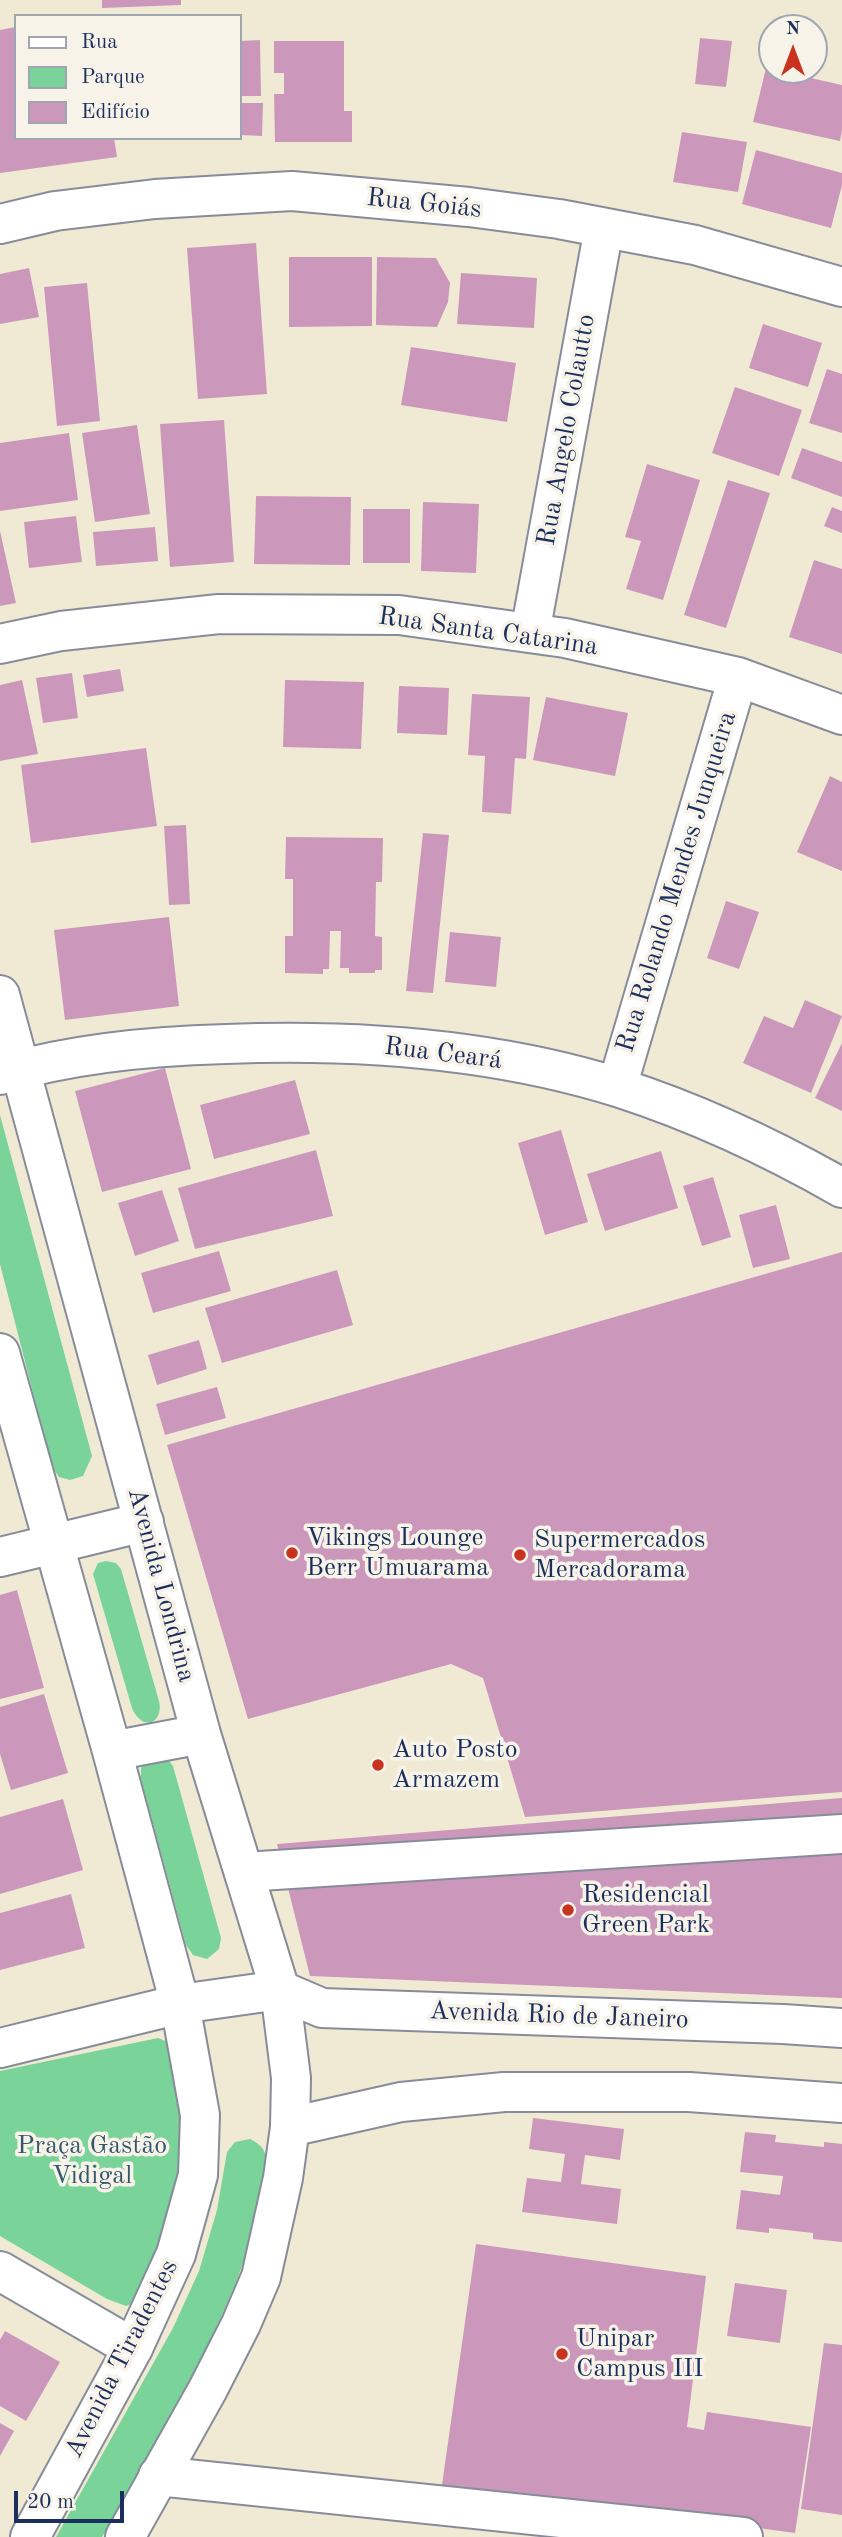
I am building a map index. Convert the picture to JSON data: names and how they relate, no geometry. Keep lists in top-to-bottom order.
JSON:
{
  "streets": {
    "street": [
      "Rua Goiás",
      "Rua Angelo Colautto",
      "Rua Santa Catarina",
      "Rua Rolando Mendes Junqueira",
      "Rua Ceará",
      "Avenida Londrina",
      "Avenida Rio de Janeiro",
      "Avenida Tiradentes"
    ]
  },
  "crossings": [
    ["Rua Goiás", "Rua Angelo Colautto"],
    ["Rua Angelo Colautto", "Rua Santa Catarina"],
    ["Rua Santa Catarina", "Rua Rolando Mendes Junqueira"],
    ["Rua Rolando Mendes Junqueira", "Rua Ceará"],
    ["Rua Ceará", "Avenida Londrina"],
    ["Avenida Londrina", "Avenida Rio de Janeiro"]
  ],
  "parks": ["Praça Gastão Vidigal"],
  "places": [
    "Vikings Lounge Berr Umuarama",
    "Supermercados Mercadorama",
    "Auto Posto Armazem",
    "Residencial Green Park",
    "Unipar Campus III"
  ],
  "legend": ["Rua", "Parque", "Edifício"],
  "scale_bar": "20 m",
  "north": "top"
}
